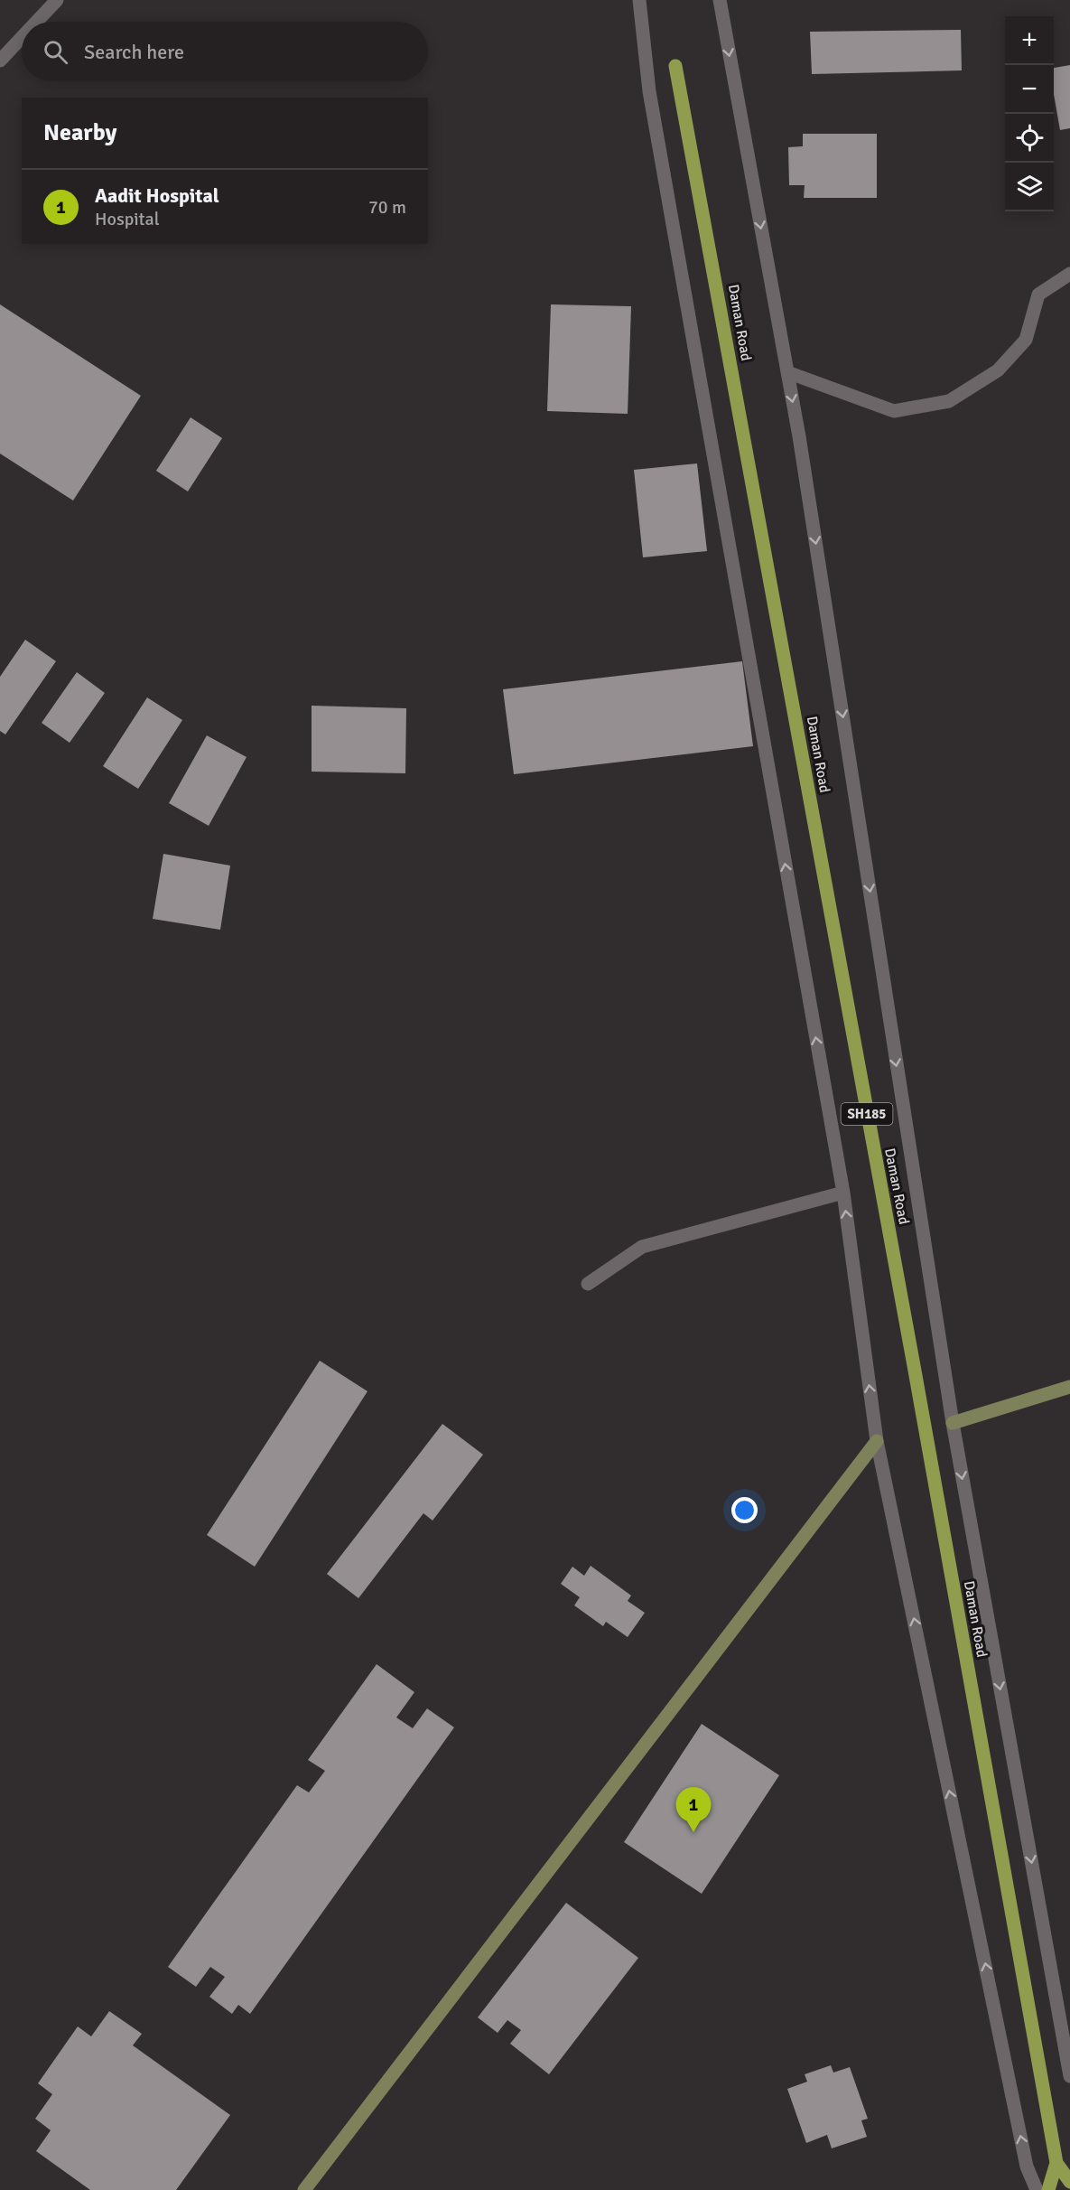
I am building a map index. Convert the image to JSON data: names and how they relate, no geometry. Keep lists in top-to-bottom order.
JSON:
{
  "streets": {
    "main road": ["Daman Road", "SH185"]
  },
  "page": {
    "map_buttons": ["+", "−"],
    "search": "Search here",
    "heading": "Nearby",
    "list": [
      {
        "mark": "1",
        "name": "Aadit Hospital",
        "note": "Hospital",
        "value": "70 m"
      }
    ],
    "pins": "1"
  }
}
